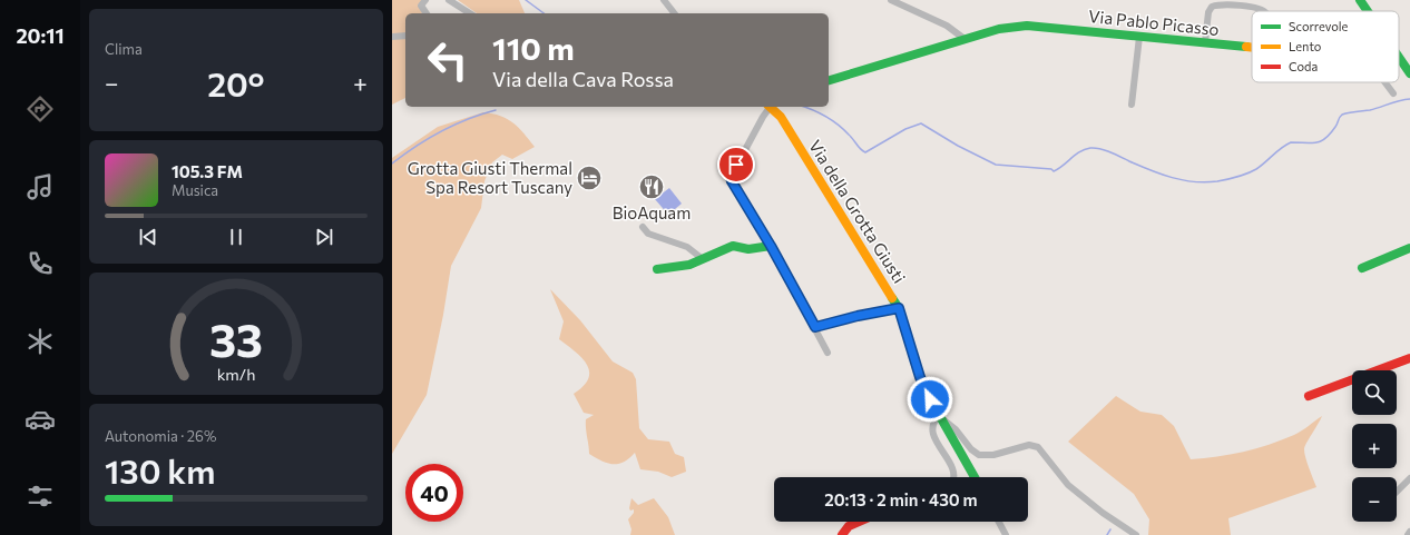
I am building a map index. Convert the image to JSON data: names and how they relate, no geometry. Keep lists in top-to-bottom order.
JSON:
{
  "streets": {
    "street": ["Via Pablo Picasso", "Via della Grotta Giusti"]
  },
  "places": {
    "hotel": ["Grotta Giusti Thermal Spa Resort Tuscany"],
    "restaurant": ["BioAquam"]
  },
  "legend": ["Scorrevole", "Lento", "Coda"],
  "page": {
    "tabs": "20:11",
    "tile": [
      "Clima",
      ["Autonomia · 26%", "130 km"]
    ],
    "turn": ["110 m", "Via della Cava Rossa"],
    "heat": ["−", "20°", "+"],
    "song": ["105.3 FM", "Musica"],
    "map_buttons": ["+", "−"],
    "limit": "40",
    "trip": "20:13 · 2 min · 430 m",
    "gauge": ["33", "km/h"]
  }
}
